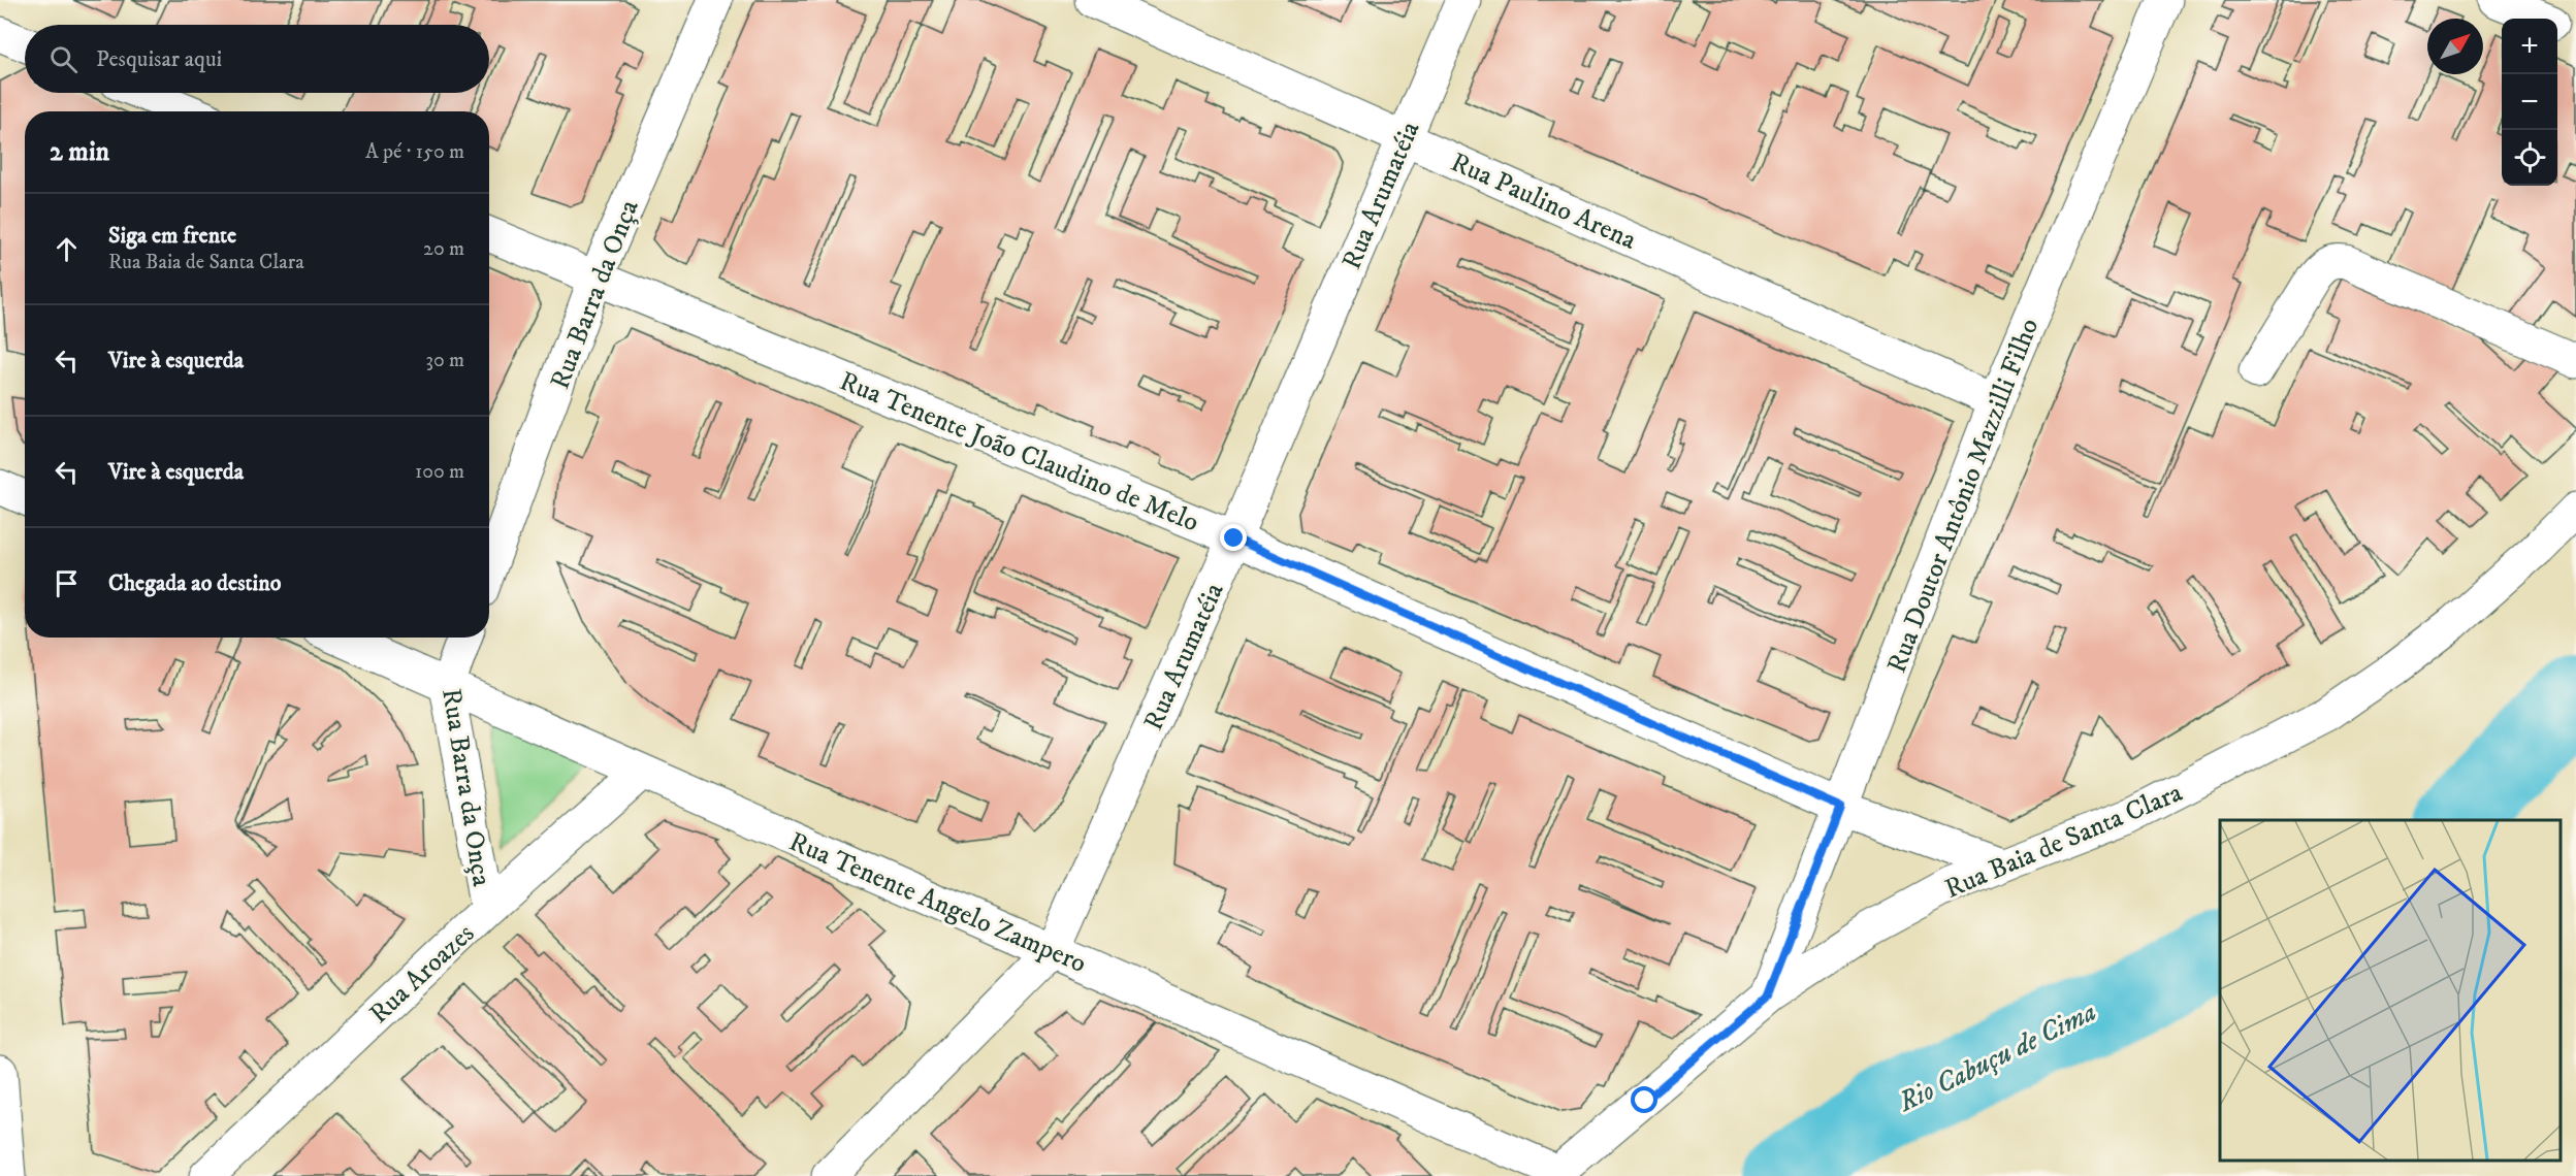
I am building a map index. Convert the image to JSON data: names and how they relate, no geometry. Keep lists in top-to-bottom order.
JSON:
{
  "streets": {
    "street": [
      "Rua Arumatéia",
      "Rua Paulino Arena",
      "Rua Barra da Onça",
      "Rua Tenente João Claudino de Melo",
      "Rua Doutor Antônio Mazzilli Filho",
      "Rua Baia de Santa Clara",
      "Rua Tenente Angelo Zampero",
      "Rua Aroazes"
    ]
  },
  "crossings": [
    ["Rua Arumatéia", "Rua Paulino Arena"],
    ["Rua Arumatéia", "Rua Tenente João Claudino de Melo"],
    ["Rua Arumatéia", "Rua Tenente Angelo Zampero"],
    ["Rua Paulino Arena", "Rua Doutor Antônio Mazzilli Filho"],
    ["Rua Barra da Onça", "Rua Tenente João Claudino de Melo"],
    ["Rua Barra da Onça", "Rua Tenente Angelo Zampero"],
    ["Rua Barra da Onça", "Rua Aroazes"],
    ["Rua Tenente João Claudino de Melo", "Rua Doutor Antônio Mazzilli Filho"],
    ["Rua Tenente João Claudino de Melo", "Rua Baia de Santa Clara"],
    ["Rua Doutor Antônio Mazzilli Filho", "Rua Baia de Santa Clara"],
    ["Rua Baia de Santa Clara", "Rua Tenente Angelo Zampero"],
    ["Rua Tenente Angelo Zampero", "Rua Aroazes"]
  ],
  "water": ["Rio Cabuçu de Cima"],
  "north": "top right",
  "page": {
    "map_buttons": ["+", "−"],
    "search": "Pesquisar aqui",
    "heading": ["2 min", "A pé · 150 m"],
    "list": [
      ["Siga em frente", "Rua Baia de Santa Clara", "20 m"],
      ["Vire à esquerda", "30 m"],
      ["Vire à esquerda", "100 m"],
      "Chegada ao destino"
    ]
  }
}
